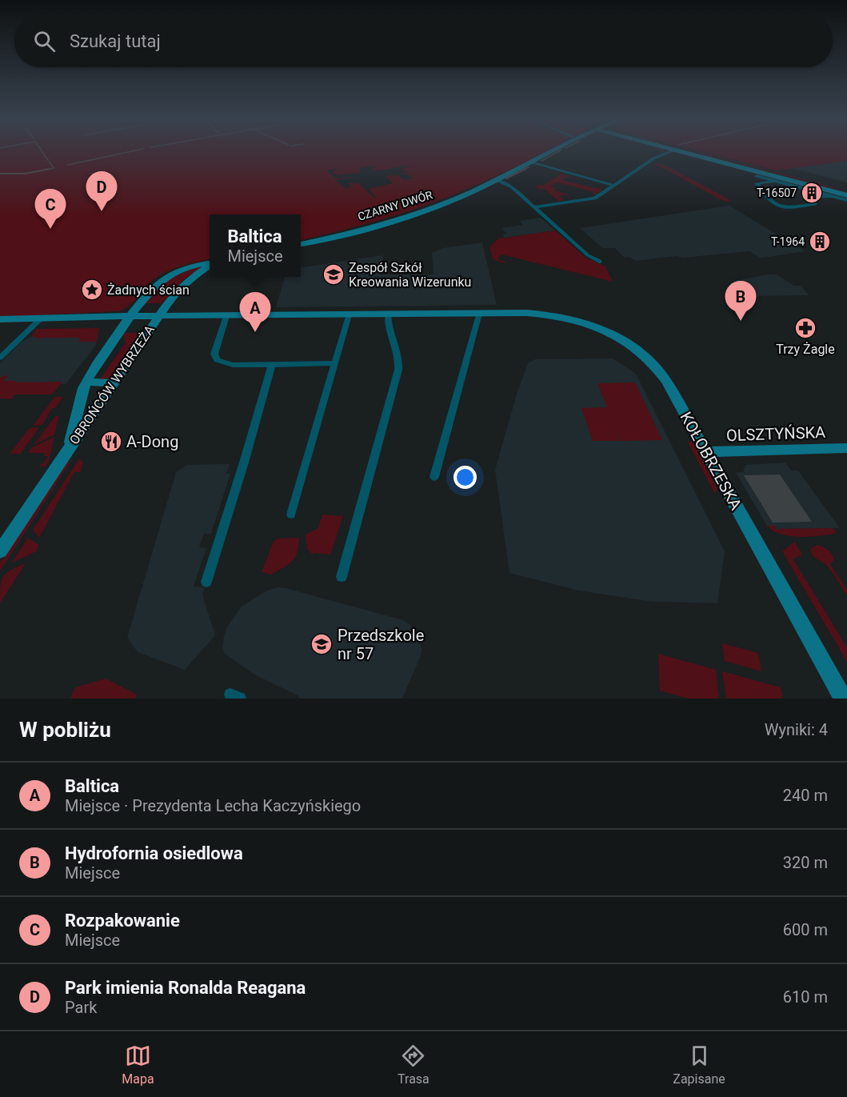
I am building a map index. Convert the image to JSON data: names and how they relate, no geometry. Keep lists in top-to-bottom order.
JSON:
{
  "streets": {
    "main road": [
      "CZARNY DWÓR",
      "OBROŃCÓW WYBRZEŻA",
      "OLSZTYŃSKA",
      "KOŁOBRZESKA"
    ]
  },
  "crossings": [
    ["OBROŃCÓW WYBRZEŻA", "KOŁOBRZESKA"],
    ["OLSZTYŃSKA", "KOŁOBRZESKA"]
  ],
  "places": {
    "building": ["T-16507", "T-1964"],
    "school or university": ["Zespół Szkół Kreowania Wizerunku", "Przedszkole nr 57"],
    "place": ["Żadnych ścian"],
    "pharmacy": ["Trzy Żagle"],
    "restaurant": ["A-Dong"]
  },
  "page": {
    "search": "Szukaj tutaj",
    "pins": [
      "D",
      "C",
      "B",
      "A"
    ],
    "popup": ["Baltica", "Miejsce"],
    "heading": ["W pobliżu", "Wyniki: 4"],
    "list": [
      {
        "mark": "A",
        "name": "Baltica",
        "note": "Miejsce · Prezydenta Lecha Kaczyńskiego",
        "value": "240 m"
      },
      {
        "mark": "B",
        "name": "Hydrofornia osiedlowa",
        "note": "Miejsce",
        "value": "320 m"
      },
      {
        "mark": "C",
        "name": "Rozpakowanie",
        "note": "Miejsce",
        "value": "600 m"
      },
      {
        "mark": "D",
        "name": "Park imienia Ronalda Reagana",
        "note": "Park",
        "value": "610 m"
      }
    ],
    "nav": ["Mapa", "Trasa", "Zapisane"]
  }
}
